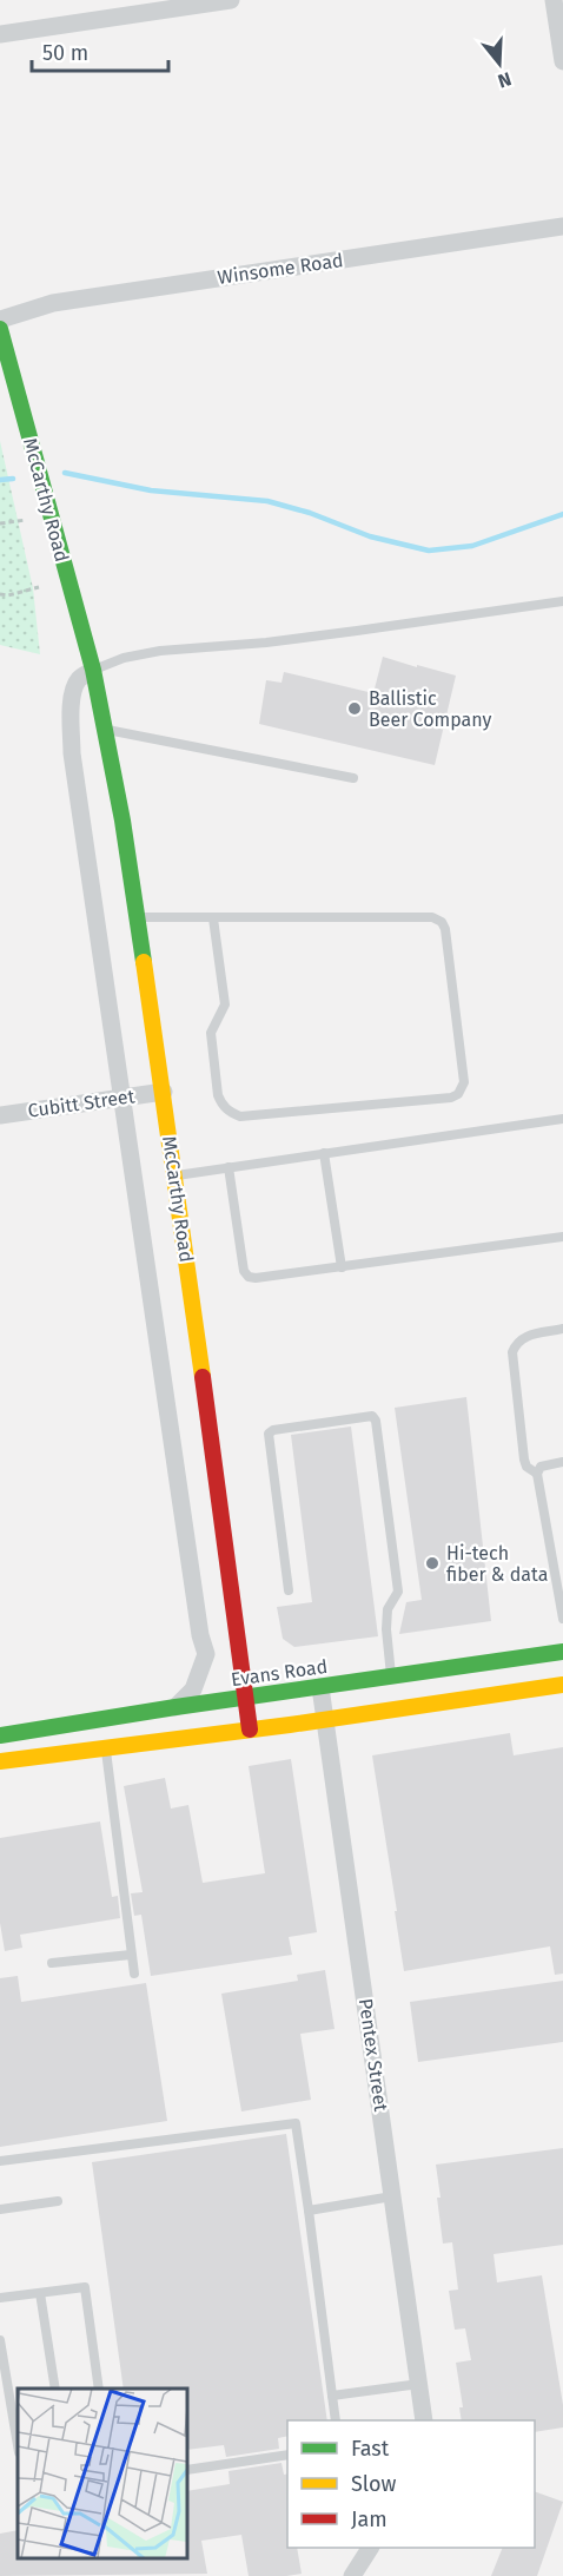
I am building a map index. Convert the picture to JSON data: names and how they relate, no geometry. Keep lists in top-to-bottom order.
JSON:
{
  "streets": {
    "street": [
      "Winsome Road",
      "McCarthy Road",
      "Cubitt Street",
      "Evans Road",
      "Pentex Street"
    ]
  },
  "crossings": [
    ["McCarthy Road", "Cubitt Street"],
    ["McCarthy Road", "Evans Road"],
    ["Evans Road", "Pentex Street"]
  ],
  "places": ["Ballistic Beer Company", "Hi-tech fiber & data"],
  "legend": ["Fast", "Slow", "Jam"],
  "scale_bar": "50 m",
  "north": "bottom"
}
